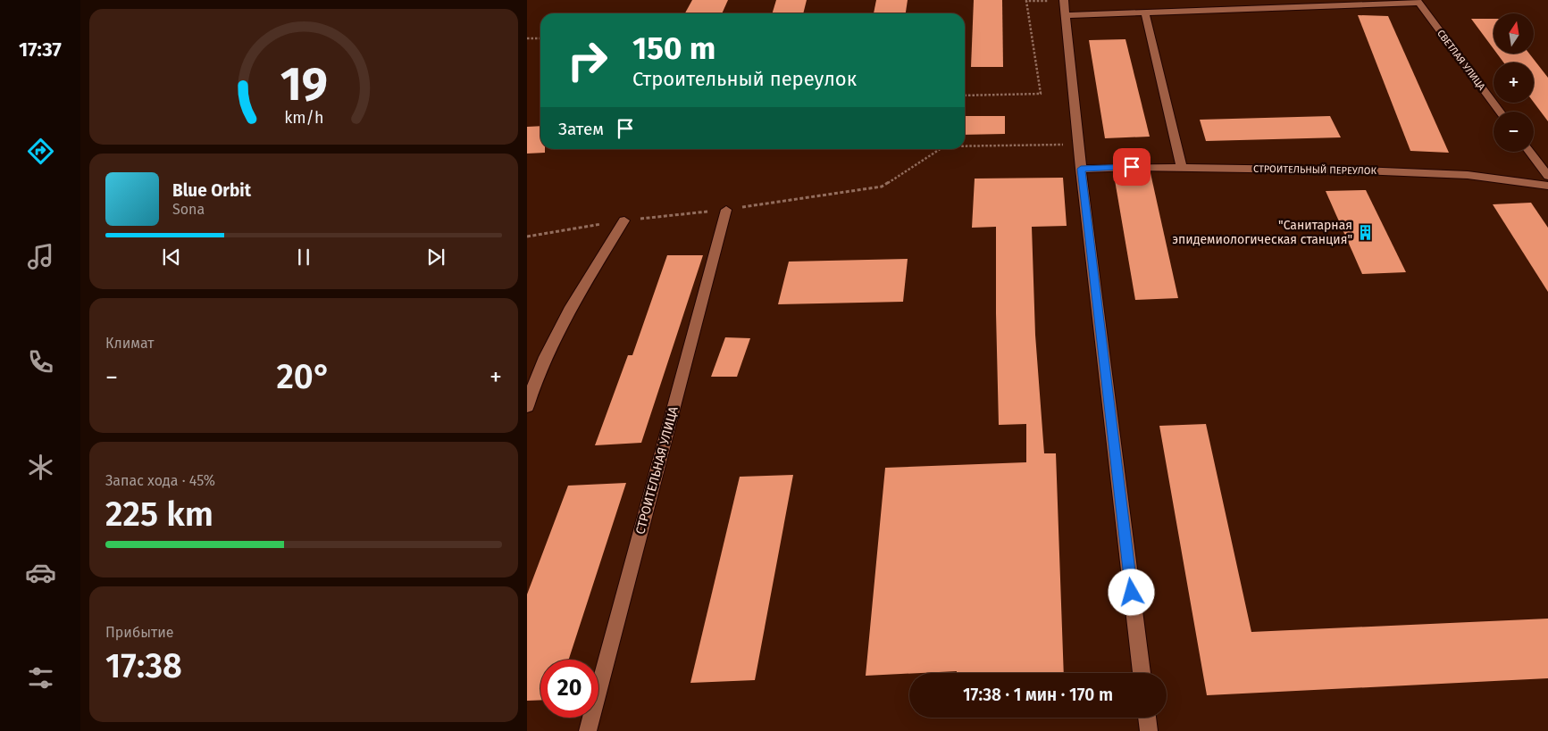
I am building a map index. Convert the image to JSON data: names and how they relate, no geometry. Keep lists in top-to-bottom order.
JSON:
{
  "streets": {
    "street": ["СВЕТЛАЯ УЛИЦА", "СТРОИТЕЛЬНЫЙ ПЕРЕУЛОК", "СТРОИТЕЛЬНАЯ УЛИЦА"]
  },
  "places": {
    "building": ["\"Санитарная эпидемиологическая станция\""]
  },
  "north": "top",
  "page": {
    "tabs": "17:37",
    "map_buttons": ["+", "−"],
    "turn": ["150 m", "Строительный переулок"],
    "then": "Затем",
    "song": ["Blue Orbit", "Sona"],
    "tile": [
      "Климат",
      ["Запас хода · 45%", "225 km"],
      ["Прибытие", "17:38"]
    ],
    "heat": ["−", "20°", "+"],
    "limit": "20",
    "trip": "17:38 · 1 мин · 170 m",
    "gauge": ["19", "km/h"]
  }
}
